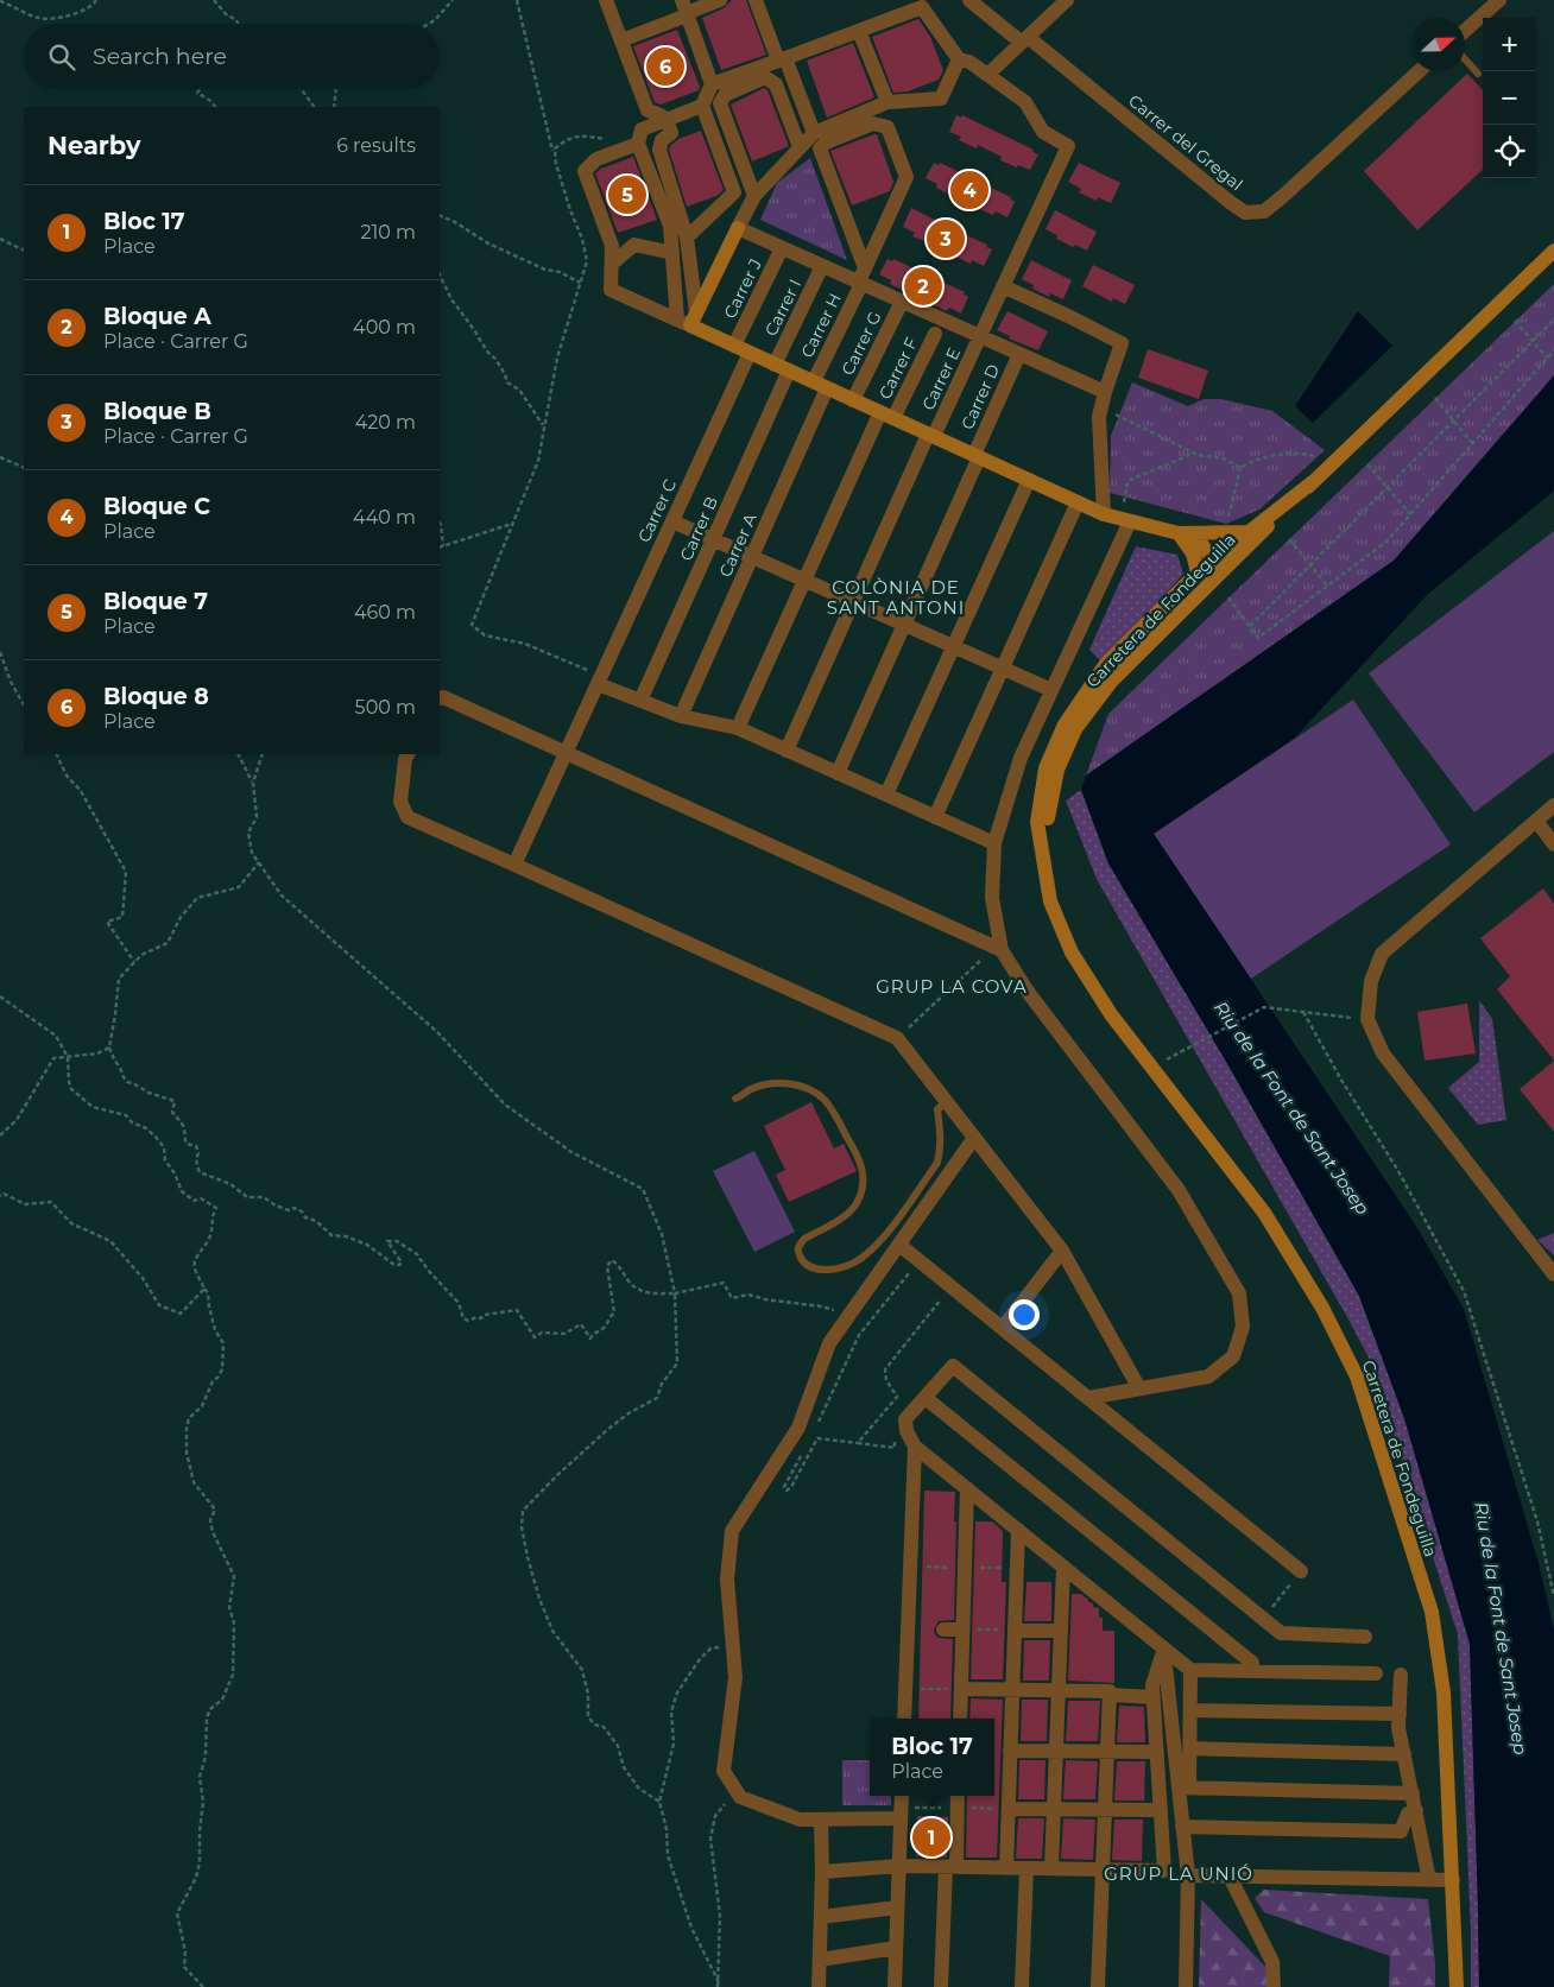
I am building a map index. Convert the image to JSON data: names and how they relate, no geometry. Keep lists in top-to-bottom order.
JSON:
{
  "streets": {
    "main road": ["Carretera de Fondeguilla"],
    "street": [
      "Carrer del Gregal",
      "Carrer J",
      "Carrer I",
      "Carrer H",
      "Carrer G",
      "Carrer F",
      "Carrer E",
      "Carrer D",
      "Carrer C",
      "Carrer B",
      "Carrer A"
    ]
  },
  "crossings": [
    ["Carrer H", "Carrer A"]
  ],
  "districts": ["COLÒNIA DE SANT ANTONI", "GRUP LA COVA", "GRUP LA UNIÓ"],
  "water": ["Riu de la Font de Sant Josep"],
  "north": "right",
  "page": {
    "map_buttons": ["+", "−"],
    "search": "Search here",
    "pins": [
      "6",
      "4",
      "5",
      "3",
      "2",
      "1"
    ],
    "heading": ["Nearby", "6 results"],
    "list": [
      {
        "mark": "1",
        "name": "Bloc 17",
        "note": "Place",
        "value": "210 m"
      },
      {
        "mark": "2",
        "name": "Bloque A",
        "note": "Place · Carrer G",
        "value": "400 m"
      },
      {
        "mark": "3",
        "name": "Bloque B",
        "note": "Place · Carrer G",
        "value": "420 m"
      },
      {
        "mark": "4",
        "name": "Bloque C",
        "note": "Place",
        "value": "440 m"
      },
      {
        "mark": "5",
        "name": "Bloque 7",
        "note": "Place",
        "value": "460 m"
      },
      {
        "mark": "6",
        "name": "Bloque 8",
        "note": "Place",
        "value": "500 m"
      }
    ],
    "popup": ["Bloc 17", "Place"]
  }
}
